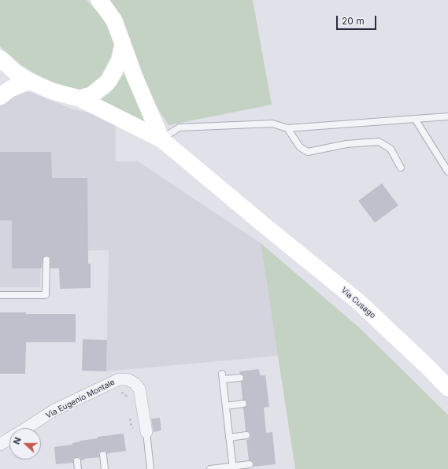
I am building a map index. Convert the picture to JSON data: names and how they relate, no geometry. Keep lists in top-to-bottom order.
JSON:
{
  "streets": {
    "main road": ["Via Cusago"],
    "street": ["Via Eugenio Montale"]
  },
  "scale_bar": "20 m",
  "north": "left"
}
